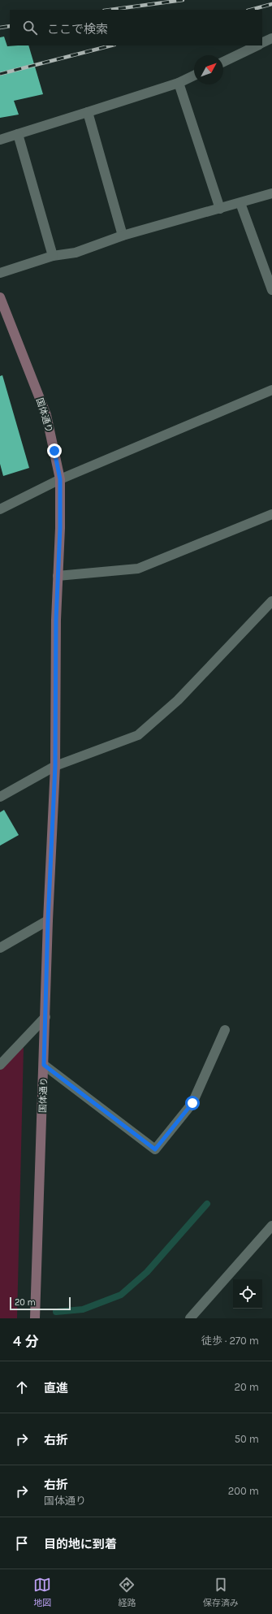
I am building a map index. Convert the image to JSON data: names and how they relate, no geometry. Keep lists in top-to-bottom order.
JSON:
{
  "streets": {
    "main road": ["国体通り"]
  },
  "scale_bar": "20 m",
  "north": "top right",
  "page": {
    "search": "ここで検索",
    "scale": "20 m",
    "heading": ["4 分", "徒歩 · 270 m"],
    "list": [
      ["直進", "20 m"],
      ["右折", "50 m"],
      ["右折", "国体通り", "200 m"],
      "目的地に到着"
    ],
    "nav": ["地図", "経路", "保存済み"]
  }
}
